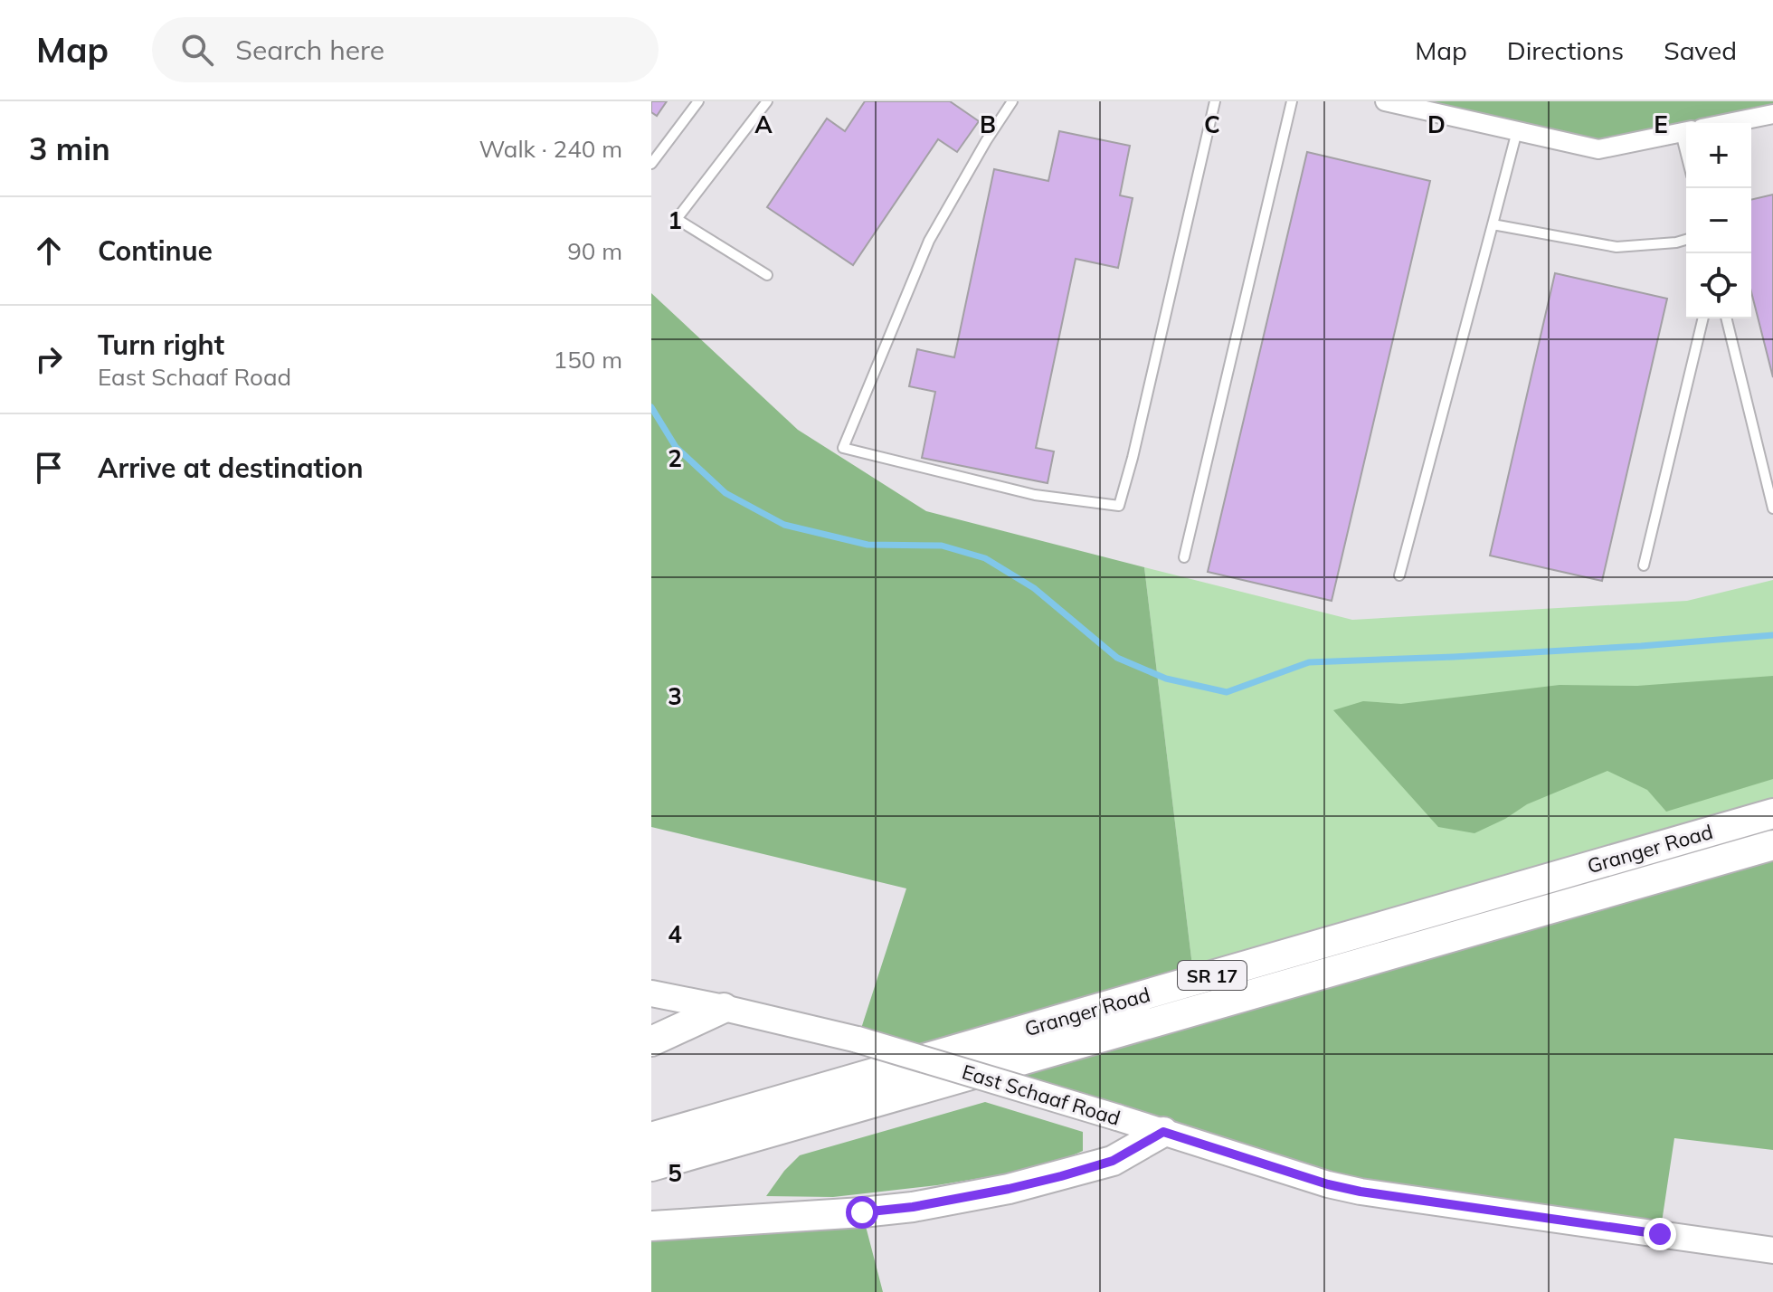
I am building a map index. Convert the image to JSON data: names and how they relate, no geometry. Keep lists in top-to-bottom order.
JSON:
{
  "streets": {
    "main road": ["Granger Road", "SR 17"],
    "street": ["East Schaaf Road"]
  },
  "page": {
    "header": "Map",
    "search": "Search here",
    "nav": ["Map", "Directions", "Saved"],
    "heading": ["3 min", "Walk · 240 m"],
    "map_buttons": ["+", "−"],
    "list": [
      ["Continue", "90 m"],
      ["Turn right", "East Schaaf Road", "150 m"],
      "Arrive at destination"
    ]
  },
  "grid": {
    "columns": [
      "A",
      "B",
      "C",
      "D",
      "E"
    ],
    "rows": [
      "1",
      "2",
      "3",
      "4",
      "5"
    ]
  }
}
